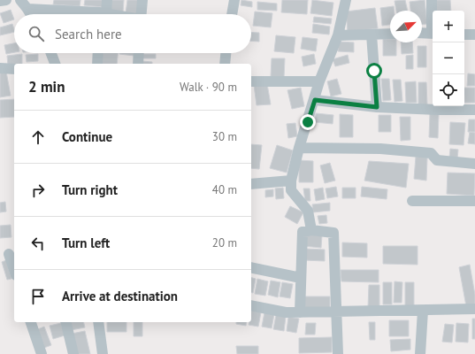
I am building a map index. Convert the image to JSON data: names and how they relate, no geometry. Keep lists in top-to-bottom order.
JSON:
{
  "north": "top right",
  "page": {
    "map_buttons": ["+", "−"],
    "search": "Search here",
    "heading": ["2 min", "Walk · 90 m"],
    "list": [
      ["Continue", "30 m"],
      ["Turn right", "40 m"],
      ["Turn left", "20 m"],
      "Arrive at destination"
    ]
  }
}
